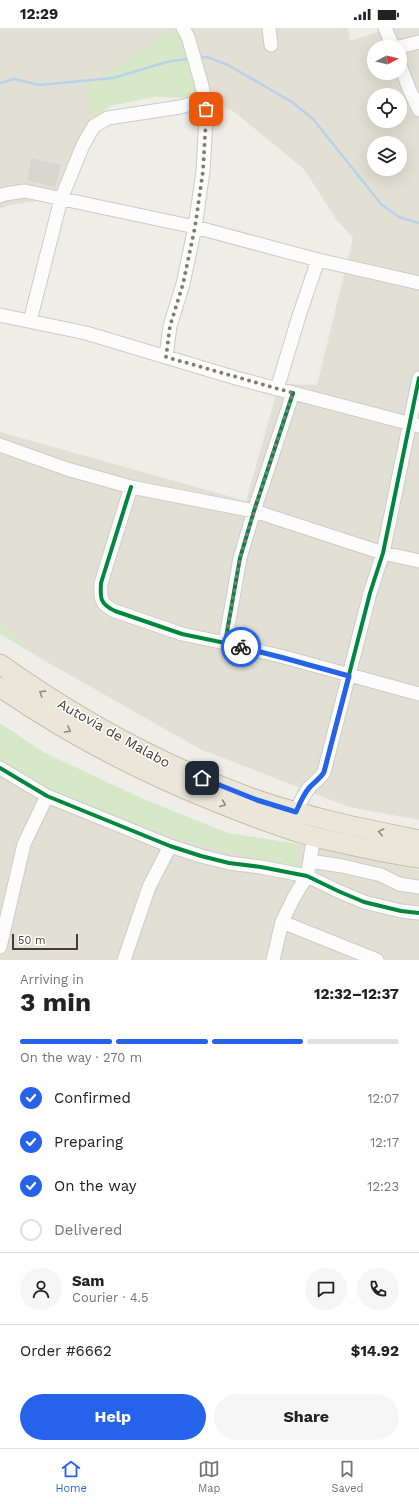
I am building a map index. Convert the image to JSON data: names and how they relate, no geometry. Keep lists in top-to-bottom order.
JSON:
{
  "streets": {
    "highway": ["Autovía de Malabo"]
  },
  "scale_bar": "50 m",
  "north": "right",
  "page": {
    "status": "12:29",
    "scale": "50 m",
    "heading": ["3 min", "Arriving in", "12:32–12:37"],
    "panel": [
      "Sam",
      "Courier · 4.5",
      "Order #6662",
      "$14.92"
    ],
    "bar": "On the way · 270 m",
    "list": [
      ["Confirmed", "12:07"],
      ["Preparing", "12:17"],
      ["On the way", "12:23"],
      "Delivered"
    ],
    "buttons": ["Help", "Share"],
    "tabs": ["Home", "Map", "Saved"]
  }
}
